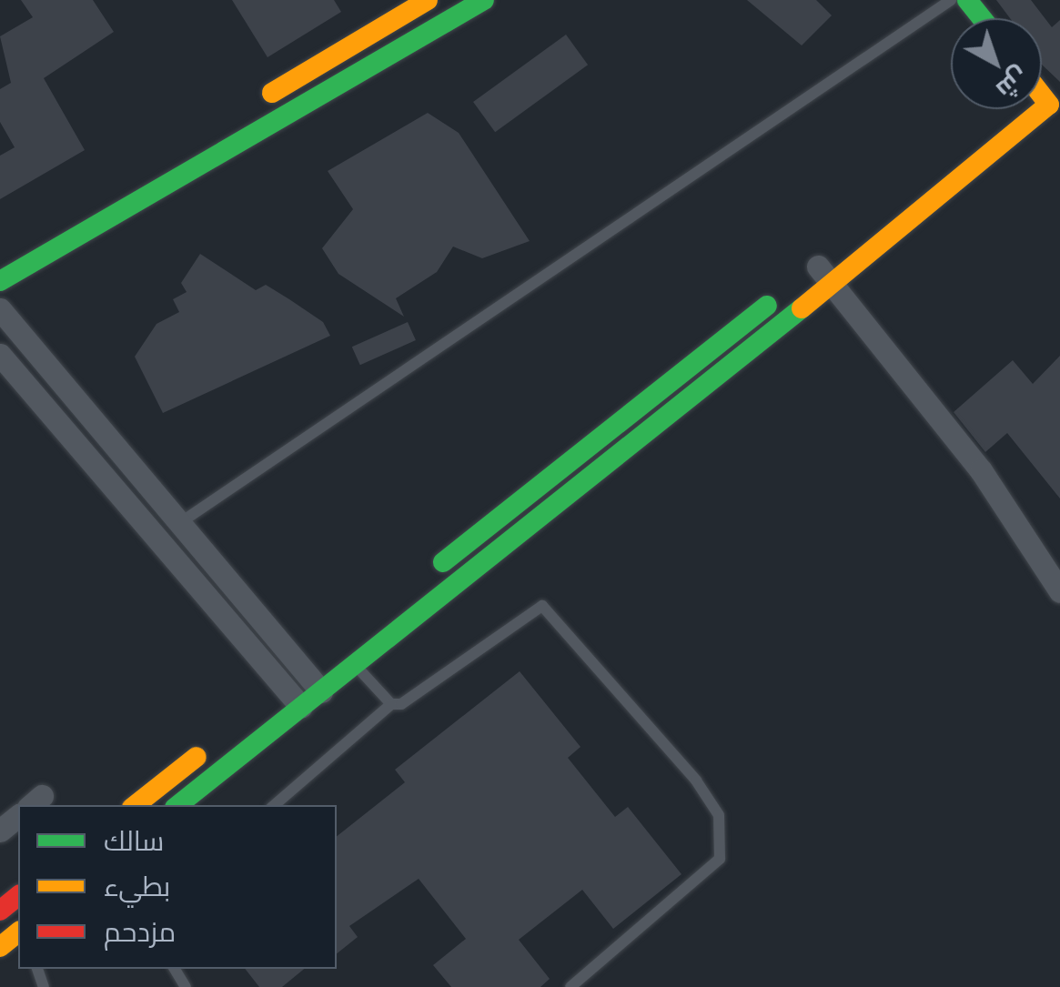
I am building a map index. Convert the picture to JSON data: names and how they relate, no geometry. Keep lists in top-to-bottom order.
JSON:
{
  "legend": ["سالك", "بطيء", "مزدحم"],
  "north": "bottom right"
}
